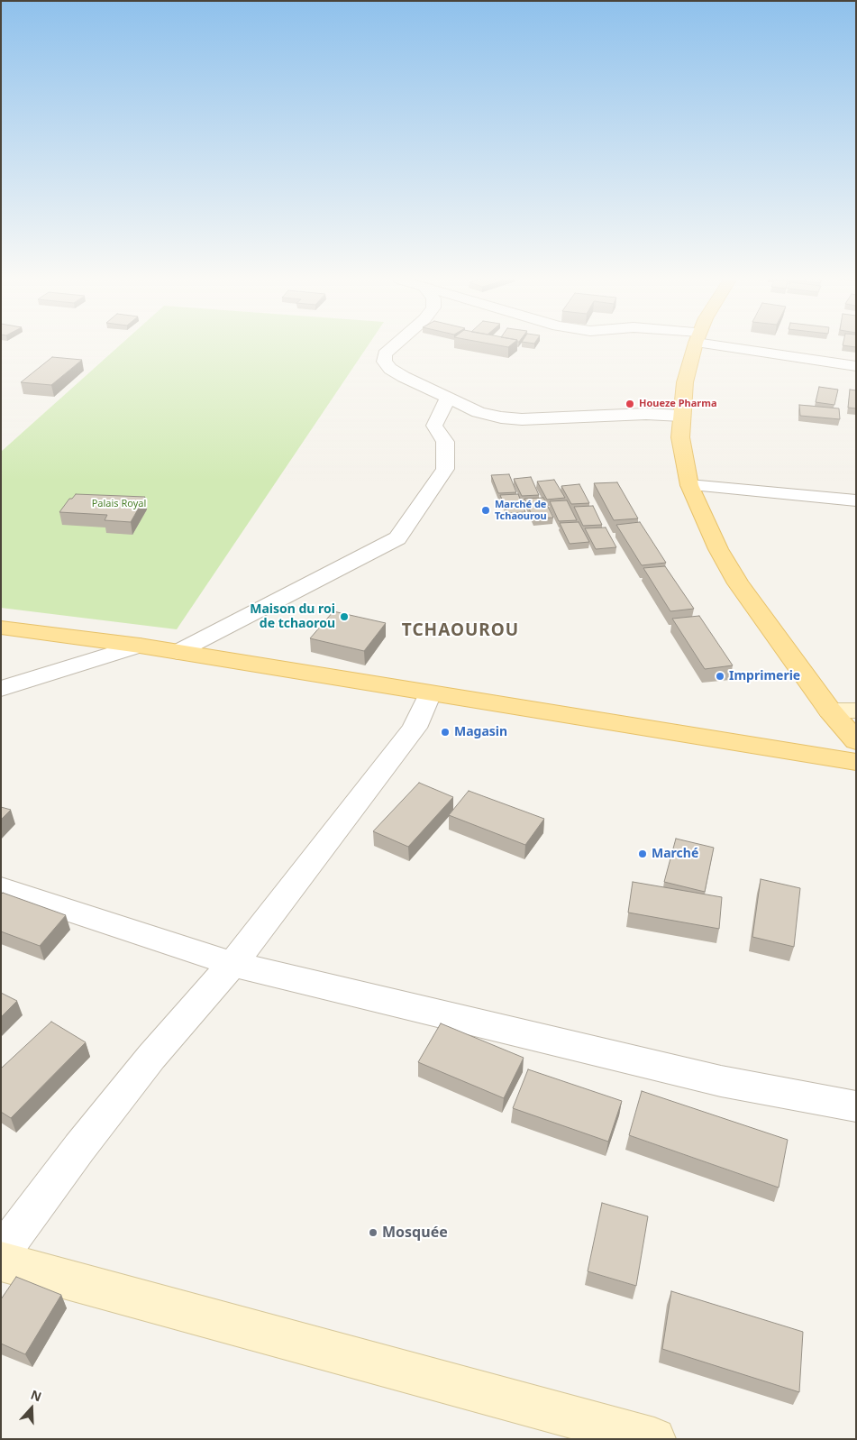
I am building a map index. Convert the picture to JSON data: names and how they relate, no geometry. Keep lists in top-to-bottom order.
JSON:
{
  "districts": ["TCHAOUROU"],
  "parks": ["Palais Royal"],
  "places": [
    "Houeze Pharma",
    "Marché de Tchaourou",
    "Maison du roi de tchaorou",
    "Imprimerie",
    "Magasin",
    "Marché",
    "Mosquée"
  ],
  "north": "top"
}
